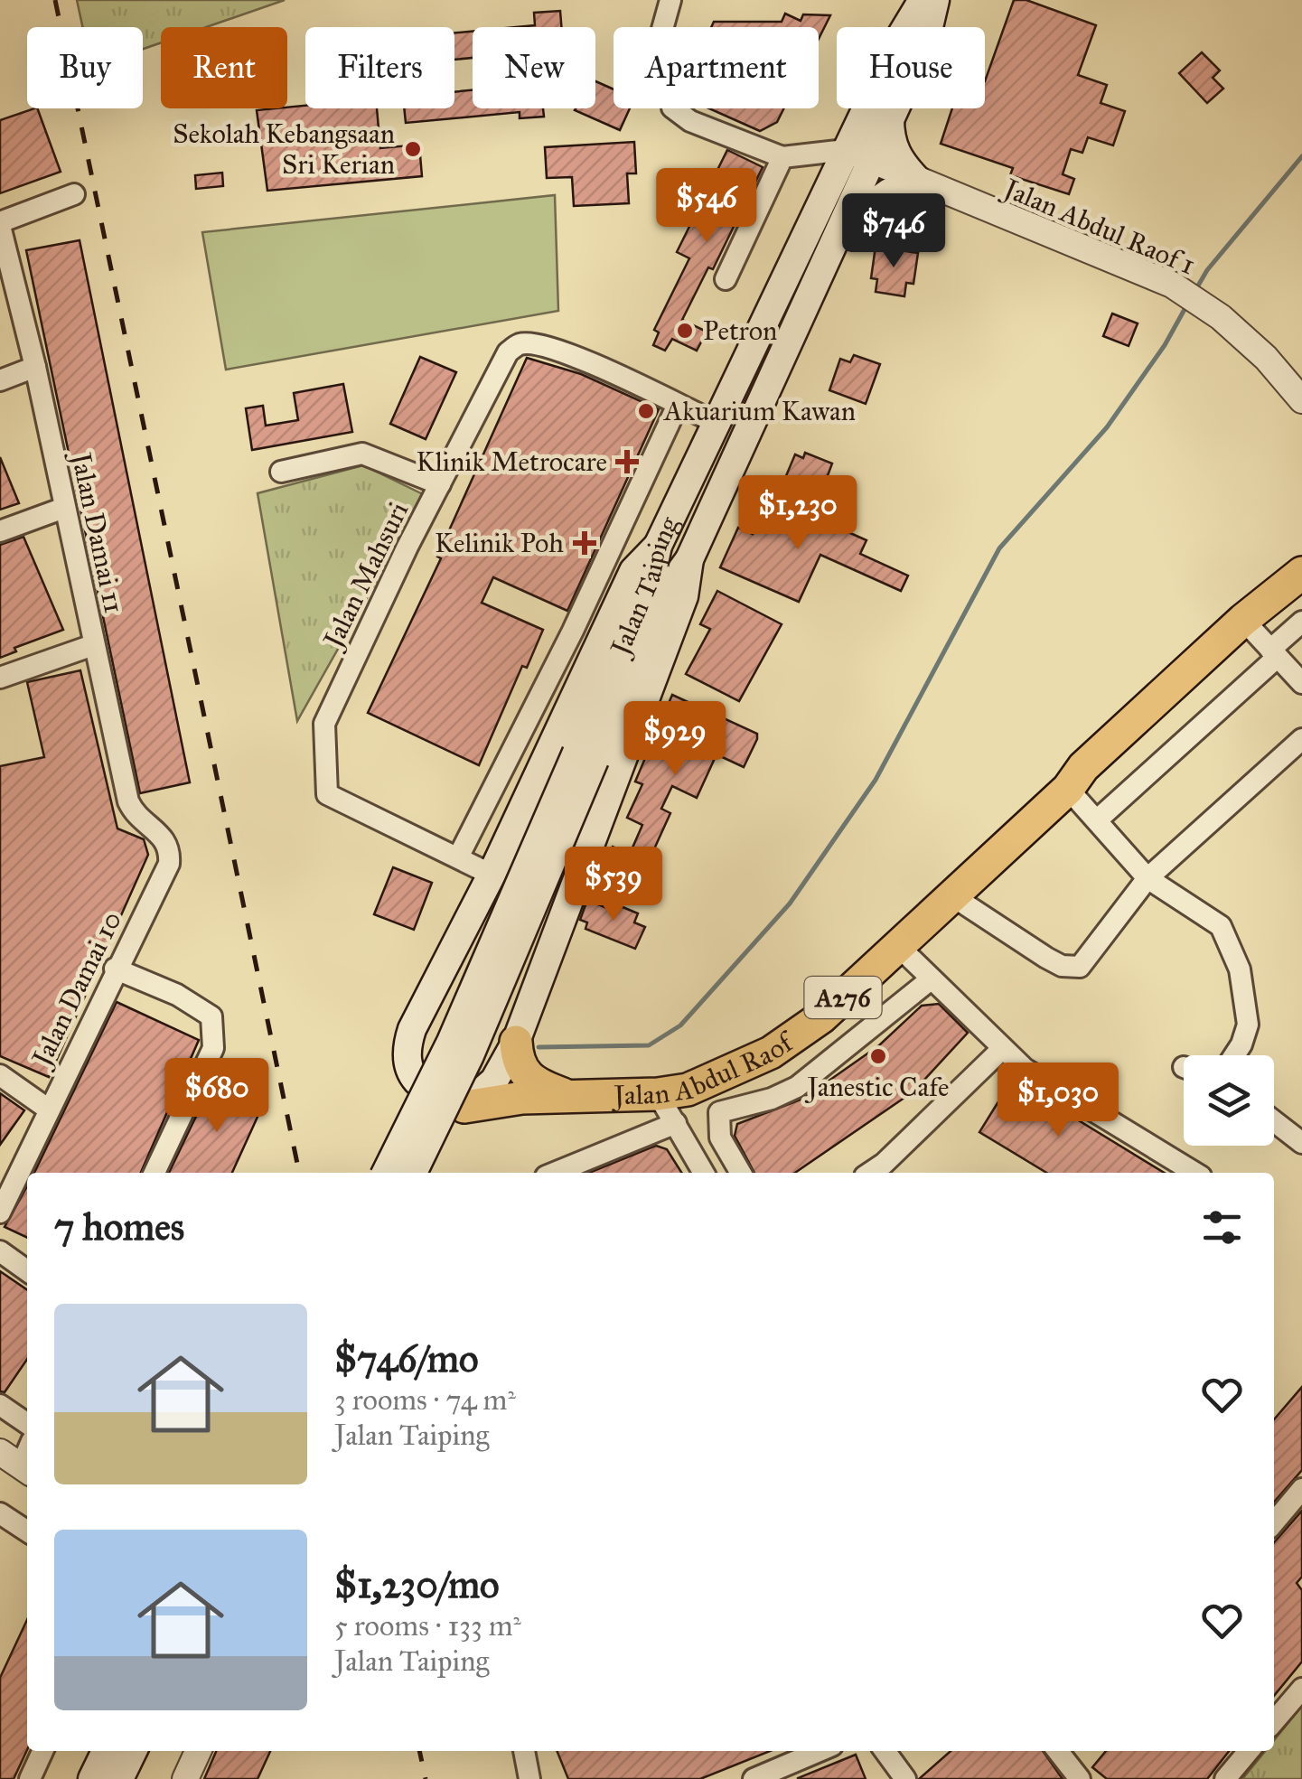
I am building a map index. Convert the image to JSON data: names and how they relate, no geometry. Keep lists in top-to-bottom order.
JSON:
{
  "streets": {
    "main road": ["Jalan Taiping", "A276", "Jalan Abdul Raof"],
    "street": [
      "Jalan Abdul Raof 1",
      "Jalan Damai 11",
      "Jalan Mahsuri",
      "Jalan Damai 10"
    ]
  },
  "crossings": [
    ["Jalan Abdul Raof 1", "Jalan Taiping"],
    ["Jalan Damai 11", "Jalan Damai 10"]
  ],
  "places": {
    "other": [
      "Sekolah Kebangsaan Sri Kerian",
      "Petron",
      "Akuarium Kawan",
      "Janestic Cafe"
    ],
    "health": ["Klinik Metrocare", "Kelinik Poh"]
  },
  "page": {
    "chip": [
      "Buy",
      "Rent",
      "Filters",
      "New",
      "Apartment",
      "House"
    ],
    "price": [
      "$546",
      "$746",
      "$1,230",
      "$929",
      "$539",
      "$680",
      "$1,030"
    ],
    "heading": "7 homes",
    "list": [
      {
        "name": "$746/mo",
        "note": "3 rooms · 74 m² · Jalan Taiping"
      },
      {
        "name": "$1,230/mo",
        "note": "5 rooms · 133 m² · Jalan Taiping"
      }
    ]
  }
}
